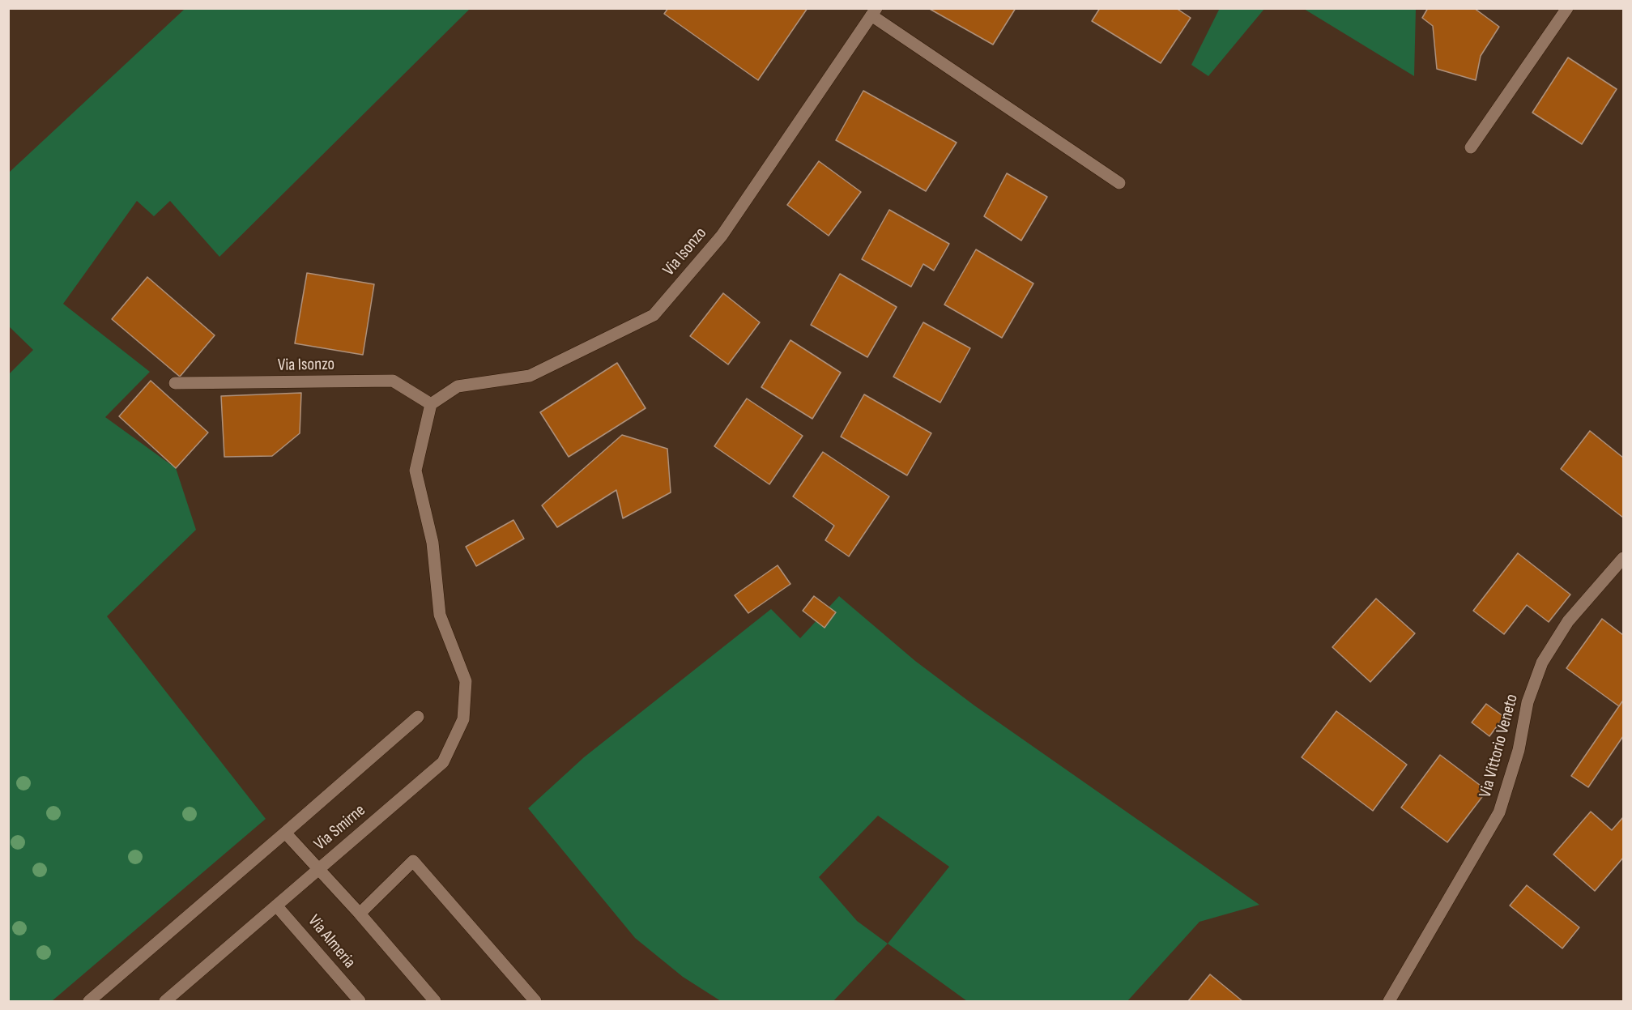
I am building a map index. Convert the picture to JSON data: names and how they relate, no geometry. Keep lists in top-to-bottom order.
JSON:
{
  "streets": {
    "street": [
      "Via Isonzo",
      "Via Vittorio Veneto",
      "Via Smirne",
      "Via Almeria"
    ]
  },
  "crossings": [
    ["Via Isonzo", "Via Smirne"],
    ["Via Smirne", "Via Almeria"]
  ]
}
